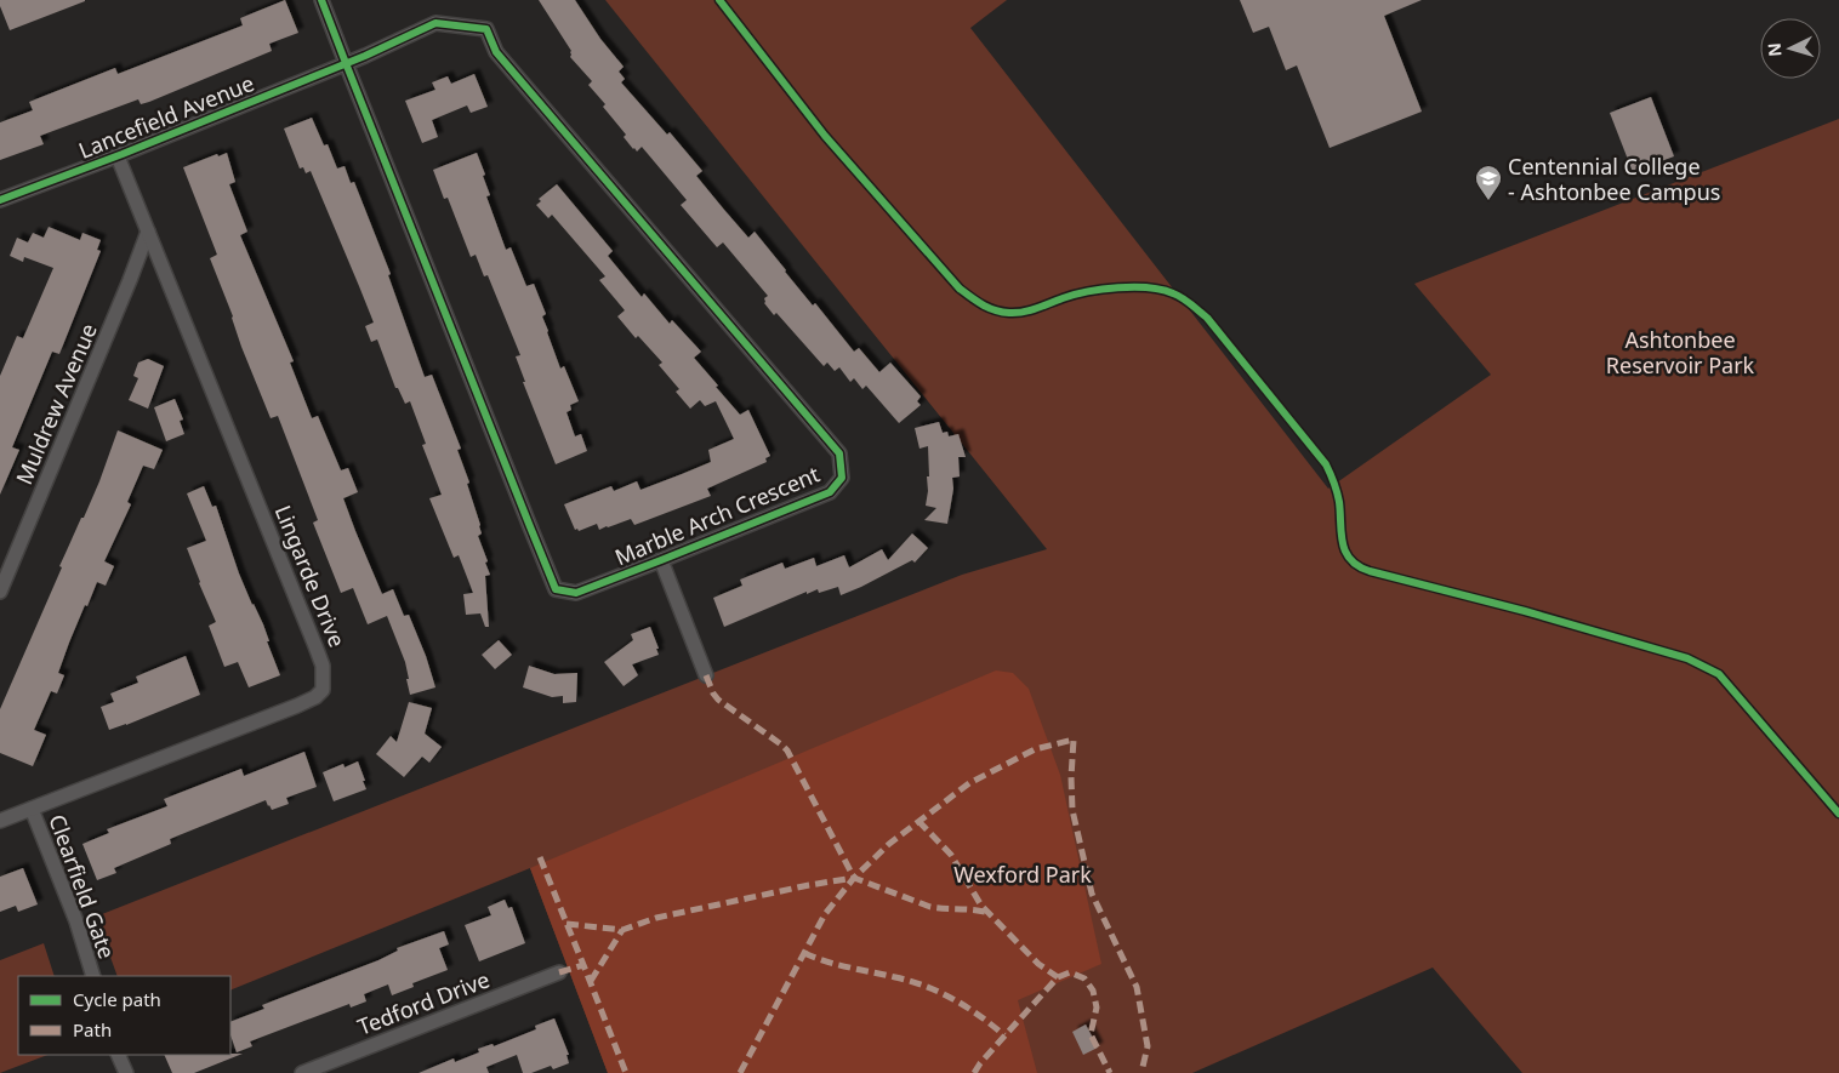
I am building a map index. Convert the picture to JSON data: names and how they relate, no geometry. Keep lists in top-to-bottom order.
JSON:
{
  "streets": {
    "street": [
      "Lancefield Avenue",
      "Muldrew Avenue",
      "Marble Arch Crescent",
      "Lingarde Drive",
      "Clearfield Gate",
      "Tedford Drive"
    ]
  },
  "crossings": [
    ["Lancefield Avenue", "Marble Arch Crescent"],
    ["Lancefield Avenue", "Lingarde Drive"],
    ["Muldrew Avenue", "Lingarde Drive"],
    ["Lingarde Drive", "Clearfield Gate"]
  ],
  "parks": ["Ashtonbee Reservoir Park", "Wexford Park"],
  "places": {
    "school or university": ["Centennial College - Ashtonbee Campus"]
  },
  "legend": ["Cycle path", "Path"],
  "north": "left"
}
